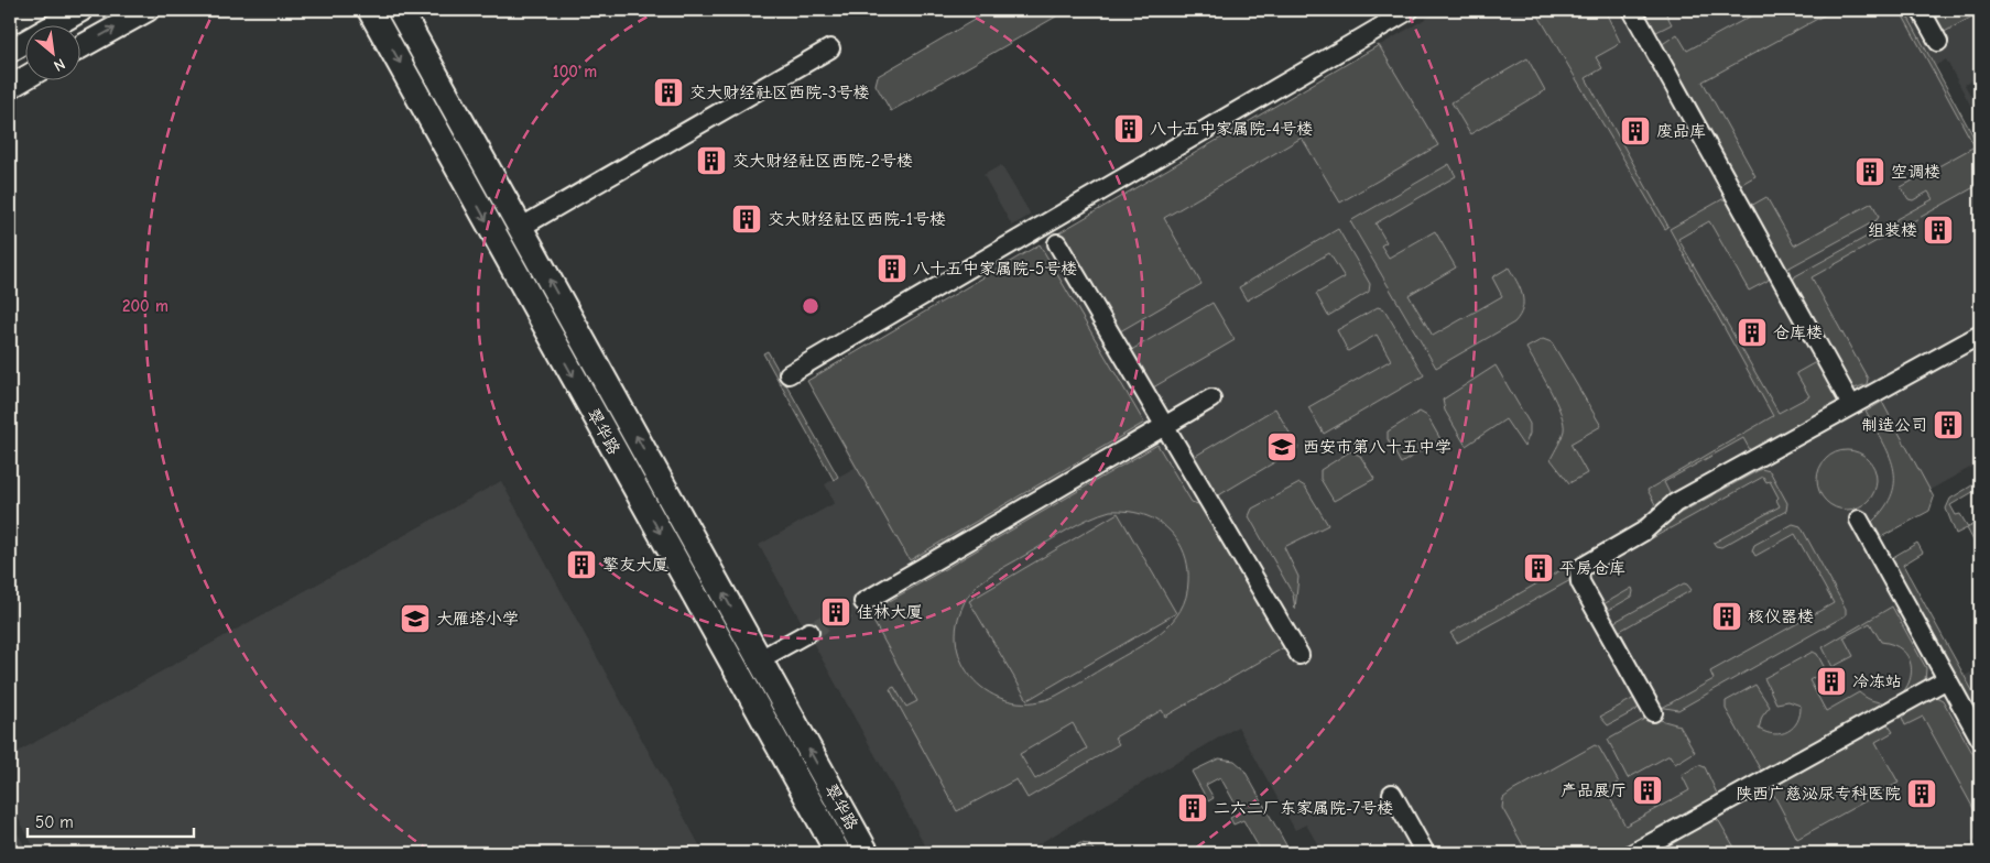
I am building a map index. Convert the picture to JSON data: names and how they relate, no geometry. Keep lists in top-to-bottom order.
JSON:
{
  "streets": {
    "main road": ["翠华路"]
  },
  "places": {
    "building": [
      "交大财经社区西院-3号楼",
      "八十五中家属院-4号楼",
      "废品库",
      "交大财经社区西院-2号楼",
      "空调楼",
      "交大财经社区西院-1号楼",
      "组装楼",
      "八十五中家属院-5号楼",
      "仓库楼",
      "制造公司",
      "擎友大厦",
      "平房仓库",
      "佳林大厦",
      "核仪器楼",
      "冷冻站",
      "产品展厅",
      "陕西广慈泌尿专科医院",
      "二六二厂东家属院-7号楼"
    ],
    "school or university": ["西安市第八十五中学", "大雁塔小学"]
  },
  "scale_bar": "50 m",
  "north": "bottom right",
  "rings": ["100 m", "200 m"]
}
